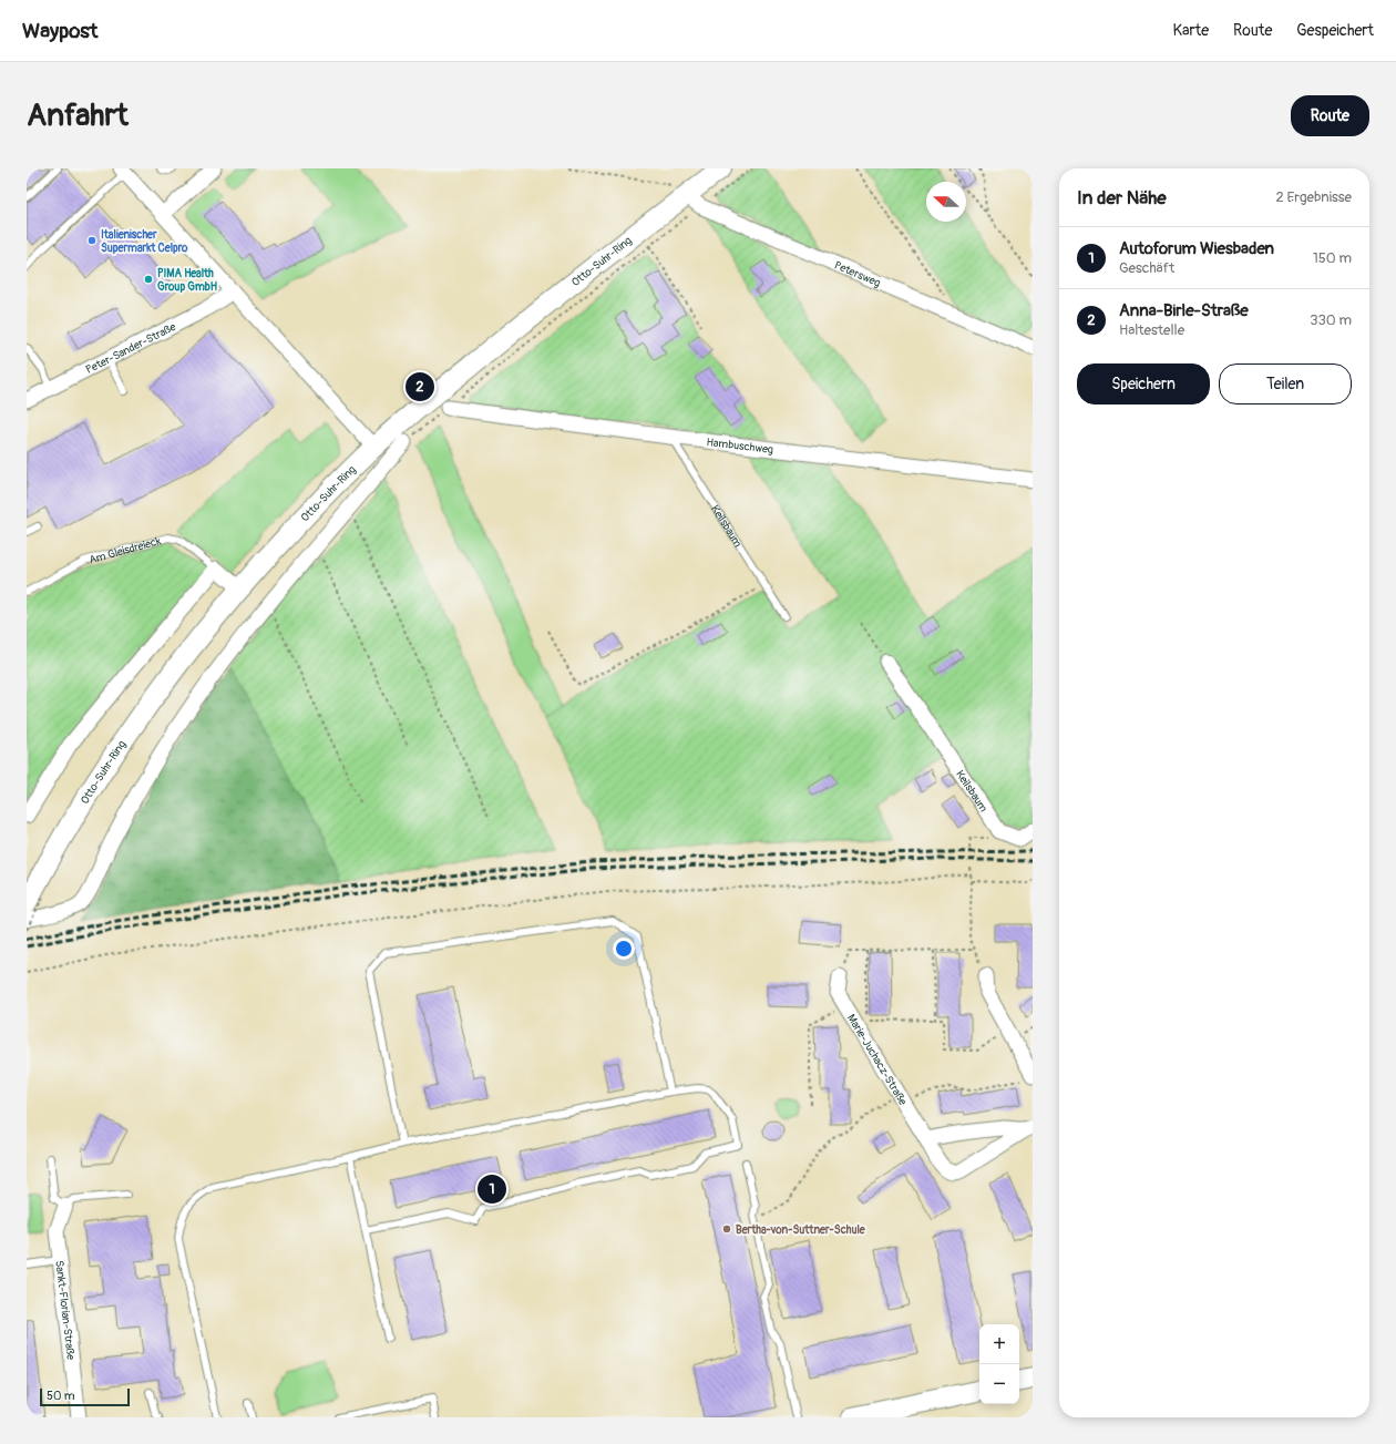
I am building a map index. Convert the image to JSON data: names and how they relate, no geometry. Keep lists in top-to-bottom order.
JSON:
{
  "streets": {
    "street": [
      "Otto-Suhr-Ring",
      "Petersweg",
      "Peter-Sander-Straße",
      "Hambuschweg",
      "Keilsbaum",
      "Am Gleisdreieck",
      "Marie-Juchacz-Straße",
      "Sankt-Florian-Straße"
    ]
  },
  "crossings": [
    ["Otto-Suhr-Ring", "Petersweg"],
    ["Otto-Suhr-Ring", "Am Gleisdreieck"],
    ["Hambuschweg", "Keilsbaum"]
  ],
  "places": ["Italienischer Supermarkt Celpro", "PIMA Health Group GmbH", "Bertha-von-Suttner-Schule"],
  "scale_bar": "50 m",
  "north": "left",
  "page": {
    "header": "Waypost",
    "nav": ["Karte", "Route", "Gespeichert"],
    "buttons": [
      "Route",
      ["Speichern", "Teilen"]
    ],
    "title": "Anfahrt",
    "heading": ["In der Nähe", "2 Ergebnisse"],
    "list": [
      {
        "mark": "1",
        "name": "Autoforum Wiesbaden",
        "note": "Geschäft",
        "value": "150 m"
      },
      {
        "mark": "2",
        "name": "Anna-Birle-Straße",
        "note": "Haltestelle",
        "value": "330 m"
      }
    ],
    "pins": ["2", "1"],
    "map_buttons": ["+", "−"],
    "scale": "50 m"
  }
}
